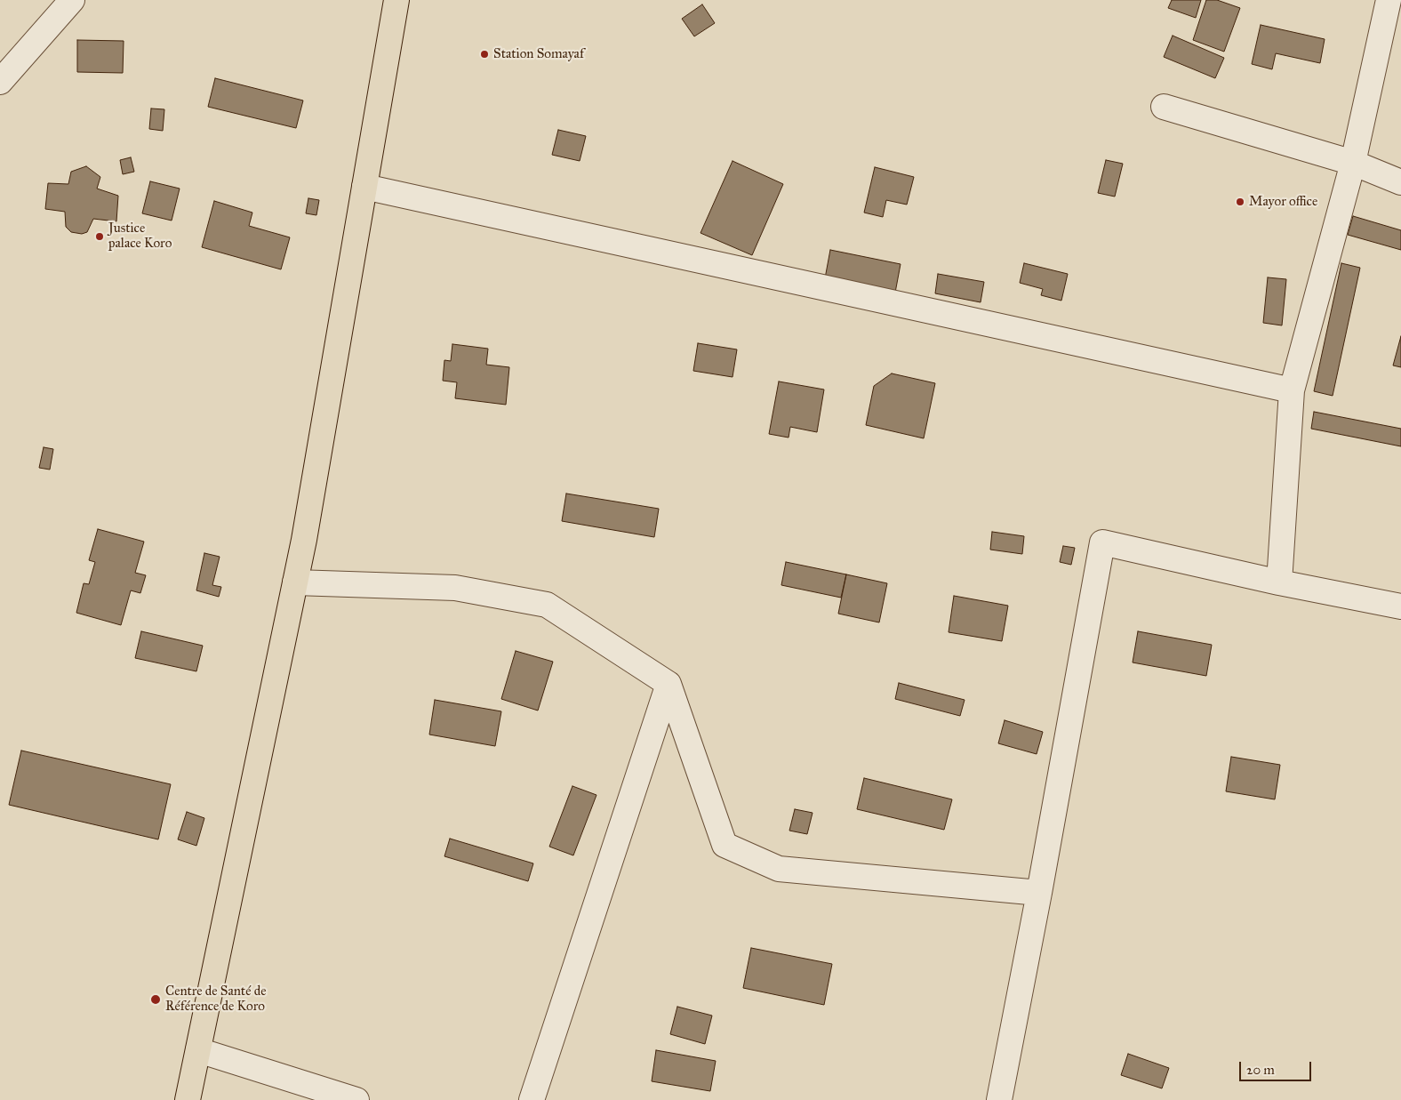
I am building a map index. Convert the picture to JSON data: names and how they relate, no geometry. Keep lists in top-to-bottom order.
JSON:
{
  "places": [
    "Station Somayaf",
    "Mayor office",
    "Justice palace Koro",
    "Centre de Santé de Référence de Koro"
  ],
  "scale_bar": "20 m"
}
